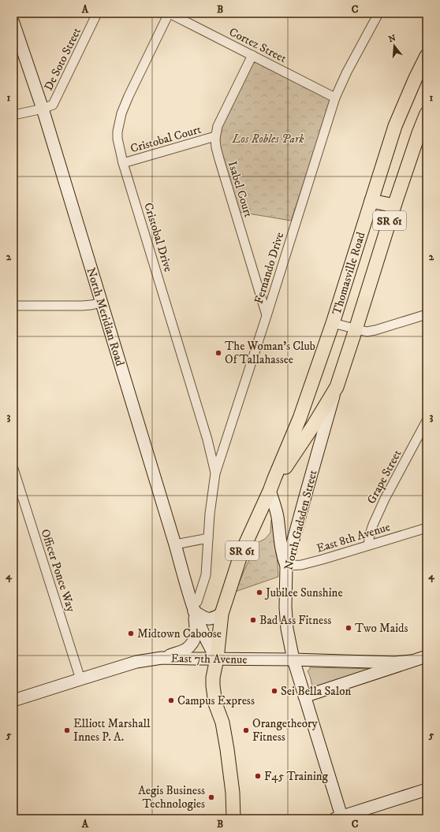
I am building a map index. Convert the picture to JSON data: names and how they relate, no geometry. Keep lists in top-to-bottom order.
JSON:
{
  "streets": {
    "main road": ["SR 61", "Thomasville Road"],
    "street": [
      "Cortez Street",
      "De Soto Street",
      "Cristobal Court",
      "Isabel Court",
      "Cristobal Drive",
      "Fernando Drive",
      "North Meridian Road",
      "Grape Street",
      "North Gadsden Street",
      "East 8th Avenue",
      "Officer Ponce Way",
      "East 7th Avenue"
    ]
  },
  "crossings": [
    ["Cortez Street", "Isabel Court"],
    ["Cortez Street", "Cristobal Drive"],
    ["Cortez Street", "Fernando Drive"],
    ["De Soto Street", "North Meridian Road"],
    ["Cristobal Court", "Isabel Court"],
    ["Cristobal Court", "Cristobal Drive"],
    ["Isabel Court", "Fernando Drive"],
    ["Cristobal Drive", "Fernando Drive"],
    ["Fernando Drive", "North Meridian Road"],
    ["Thomasville Road", "North Meridian Road"],
    ["Thomasville Road", "North Gadsden Street"],
    ["Thomasville Road", "East 7th Avenue"],
    ["North Meridian Road", "East 7th Avenue"],
    ["Grape Street", "East 8th Avenue"],
    ["North Gadsden Street", "East 8th Avenue"],
    ["North Gadsden Street", "East 7th Avenue"],
    ["Officer Ponce Way", "East 7th Avenue"]
  ],
  "parks": ["Los Robles Park"],
  "places": [
    "The Woman's Club Of Tallahassee",
    "Jubilee Sunshine",
    "Bad Ass Fitness",
    "Two Maids",
    "Midtown Caboose",
    "Sei Bella Salon",
    "Campus Express",
    "Elliott Marshall Innes P. A.",
    "Orangetheory Fitness",
    "F45 Training",
    "Aegis Business Technologies"
  ],
  "north": "top",
  "grid": {
    "columns": ["A", "B", "C"],
    "rows": [
      "1",
      "2",
      "3",
      "4",
      "5"
    ]
  }
}
